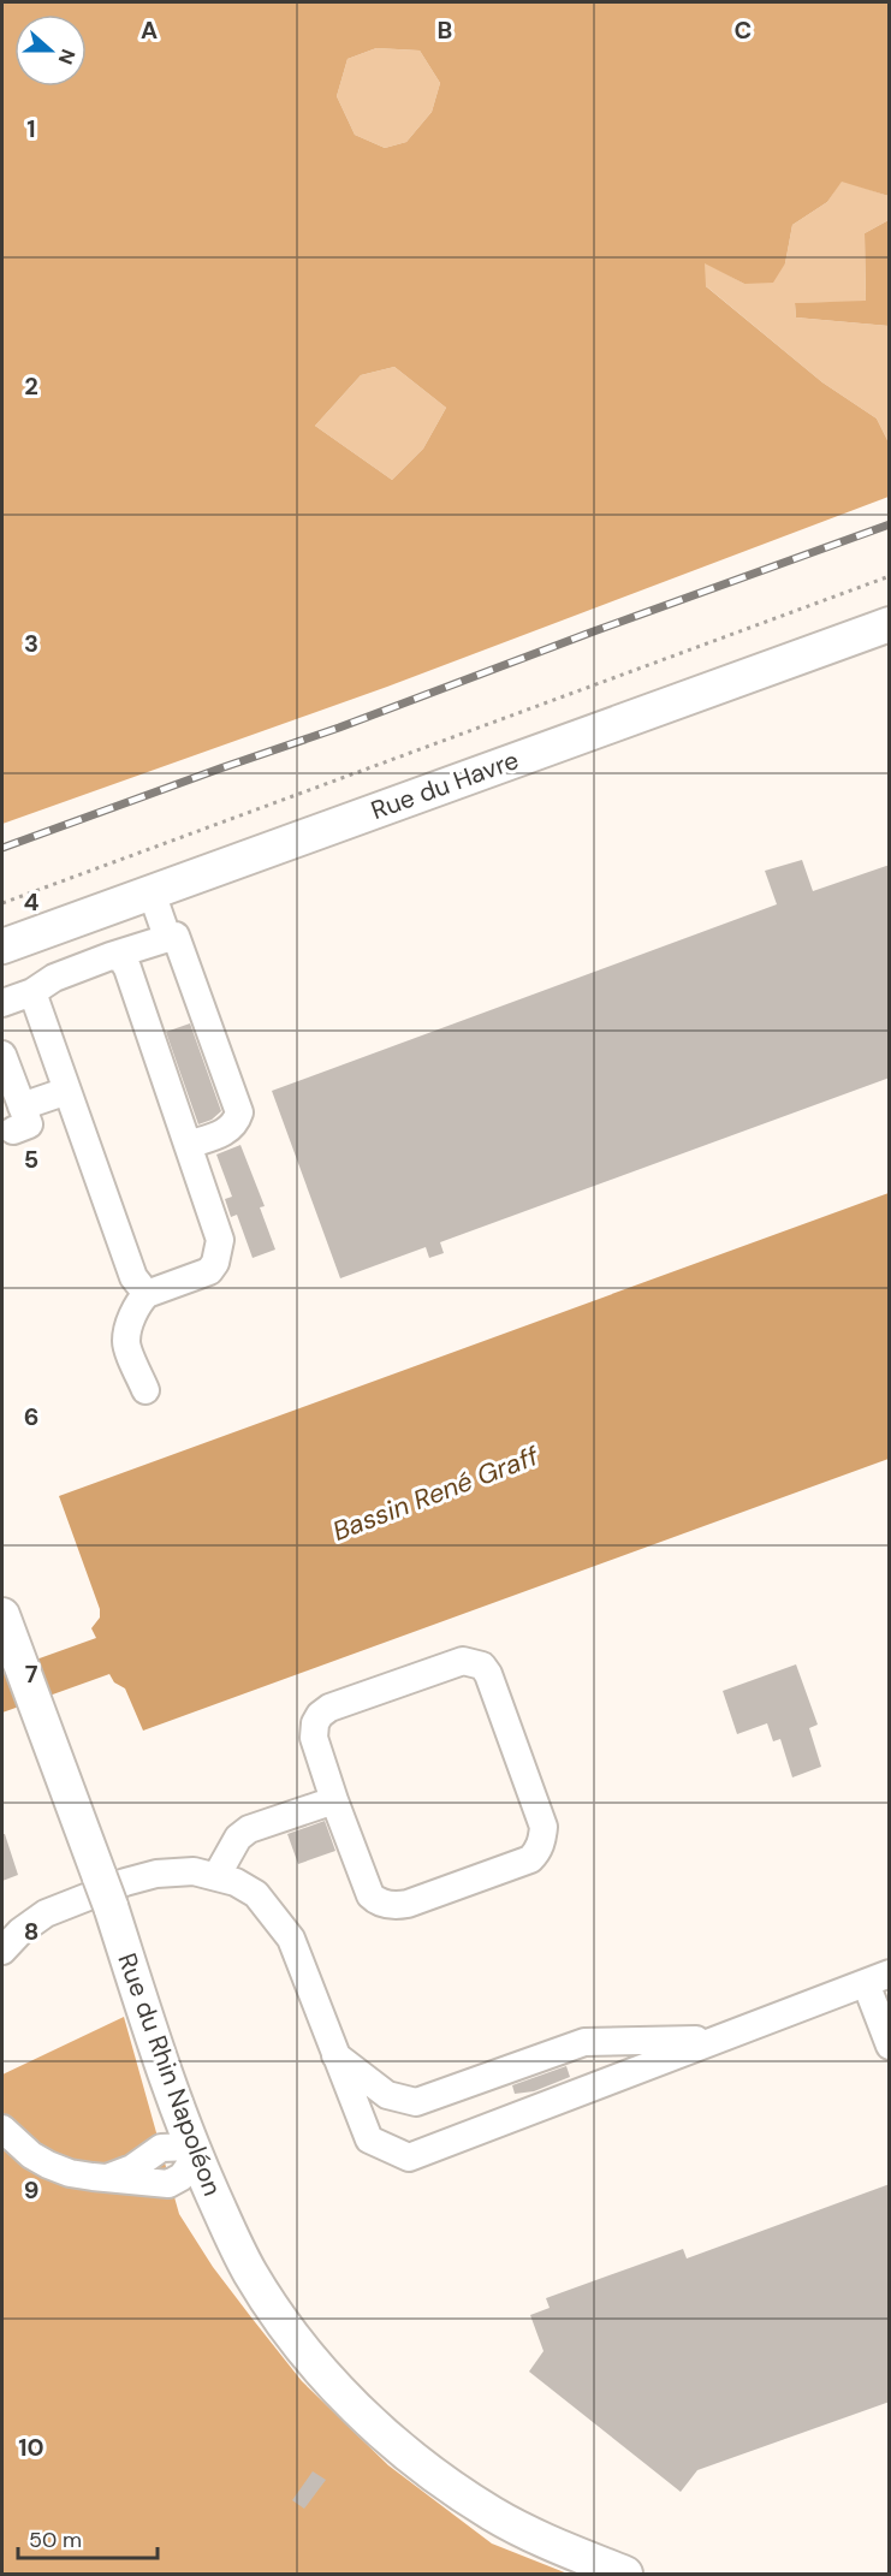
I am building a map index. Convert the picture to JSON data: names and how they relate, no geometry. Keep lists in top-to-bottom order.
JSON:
{
  "streets": {
    "main road": ["Rue du Havre", "Rue du Rhin Napoléon"]
  },
  "water": ["Bassin René Graff"],
  "scale_bar": "50 m",
  "north": "right",
  "grid": {
    "columns": ["A", "B", "C"],
    "rows": [
      "1",
      "2",
      "3",
      "4",
      "5",
      "6",
      "7",
      "8",
      "9",
      "10"
    ]
  }
}
